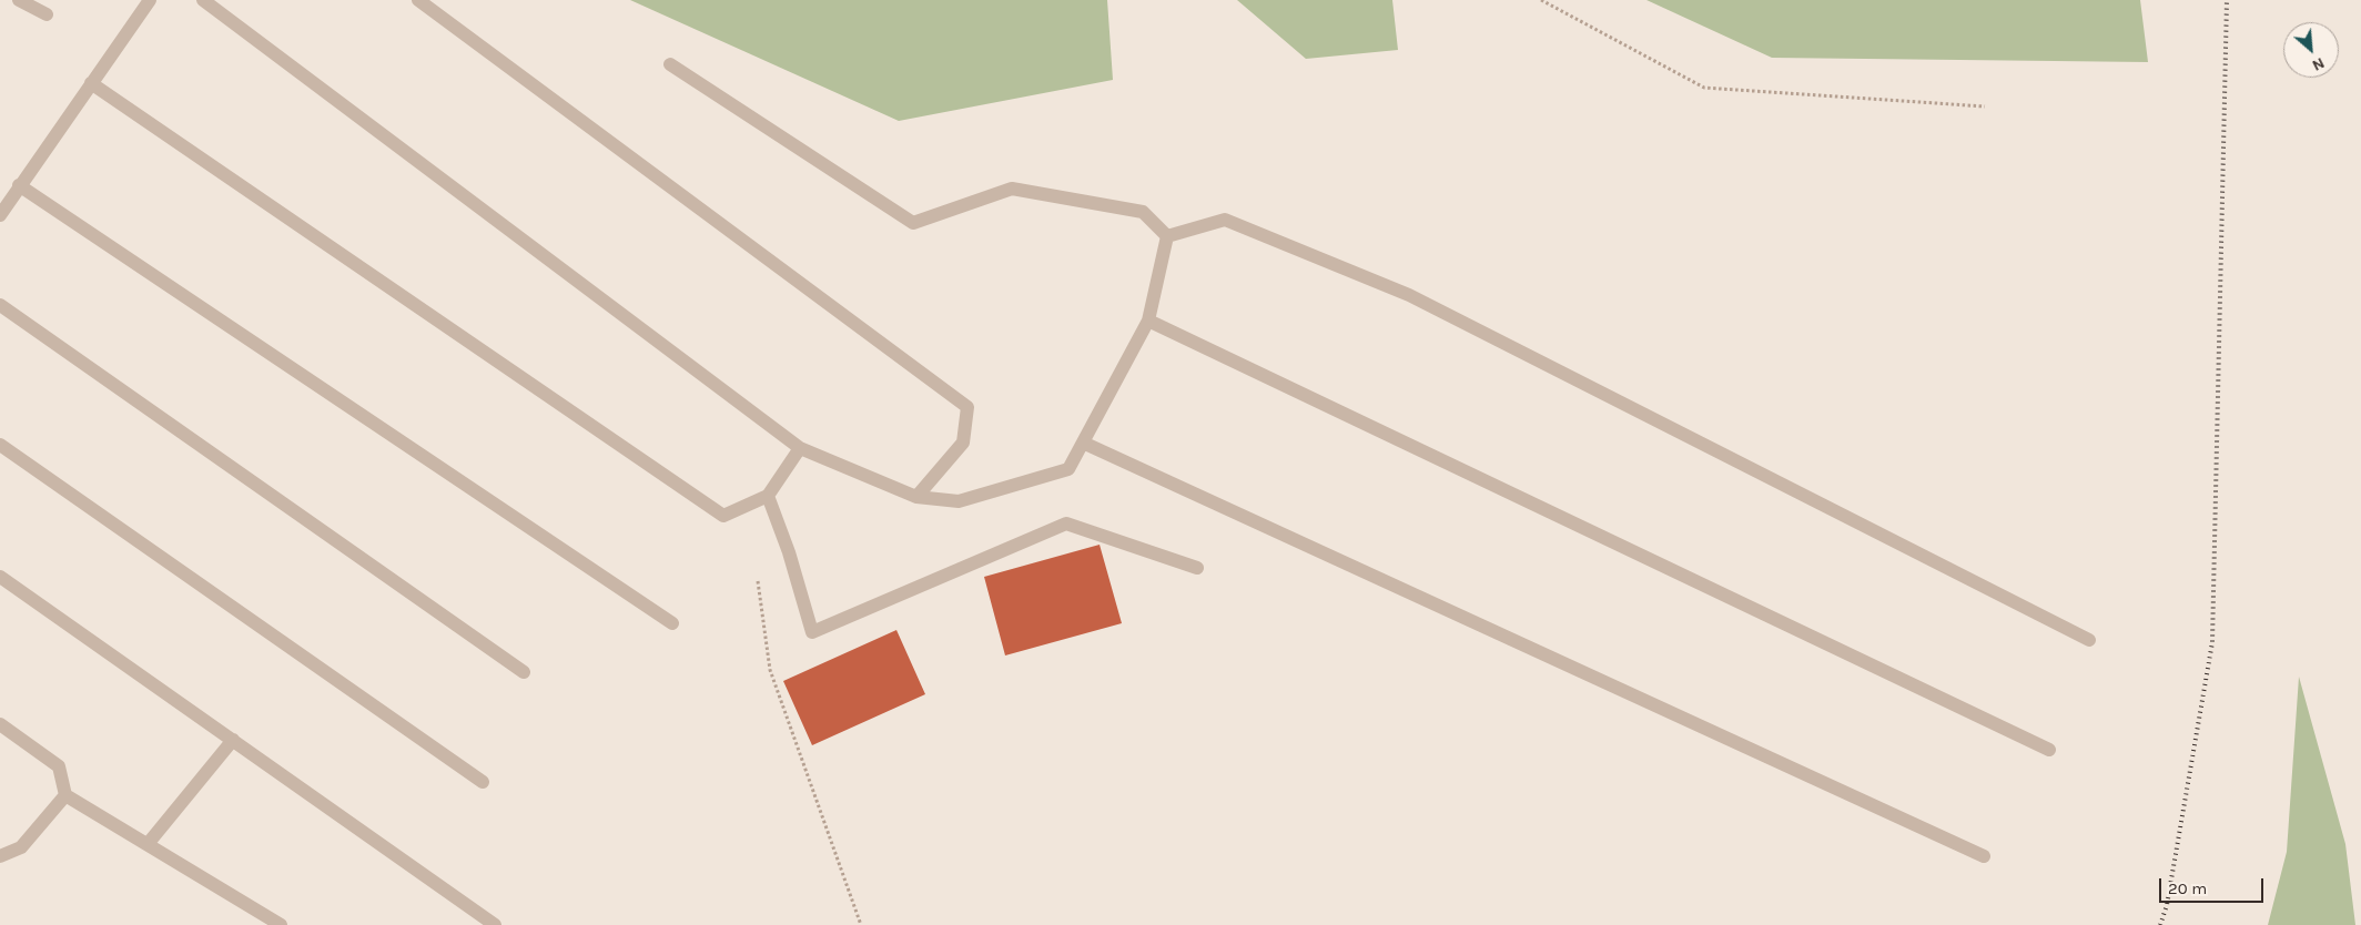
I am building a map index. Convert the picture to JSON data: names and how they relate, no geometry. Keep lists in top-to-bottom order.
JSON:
{
  "scale_bar": "20 m",
  "north": "bottom right"
}
